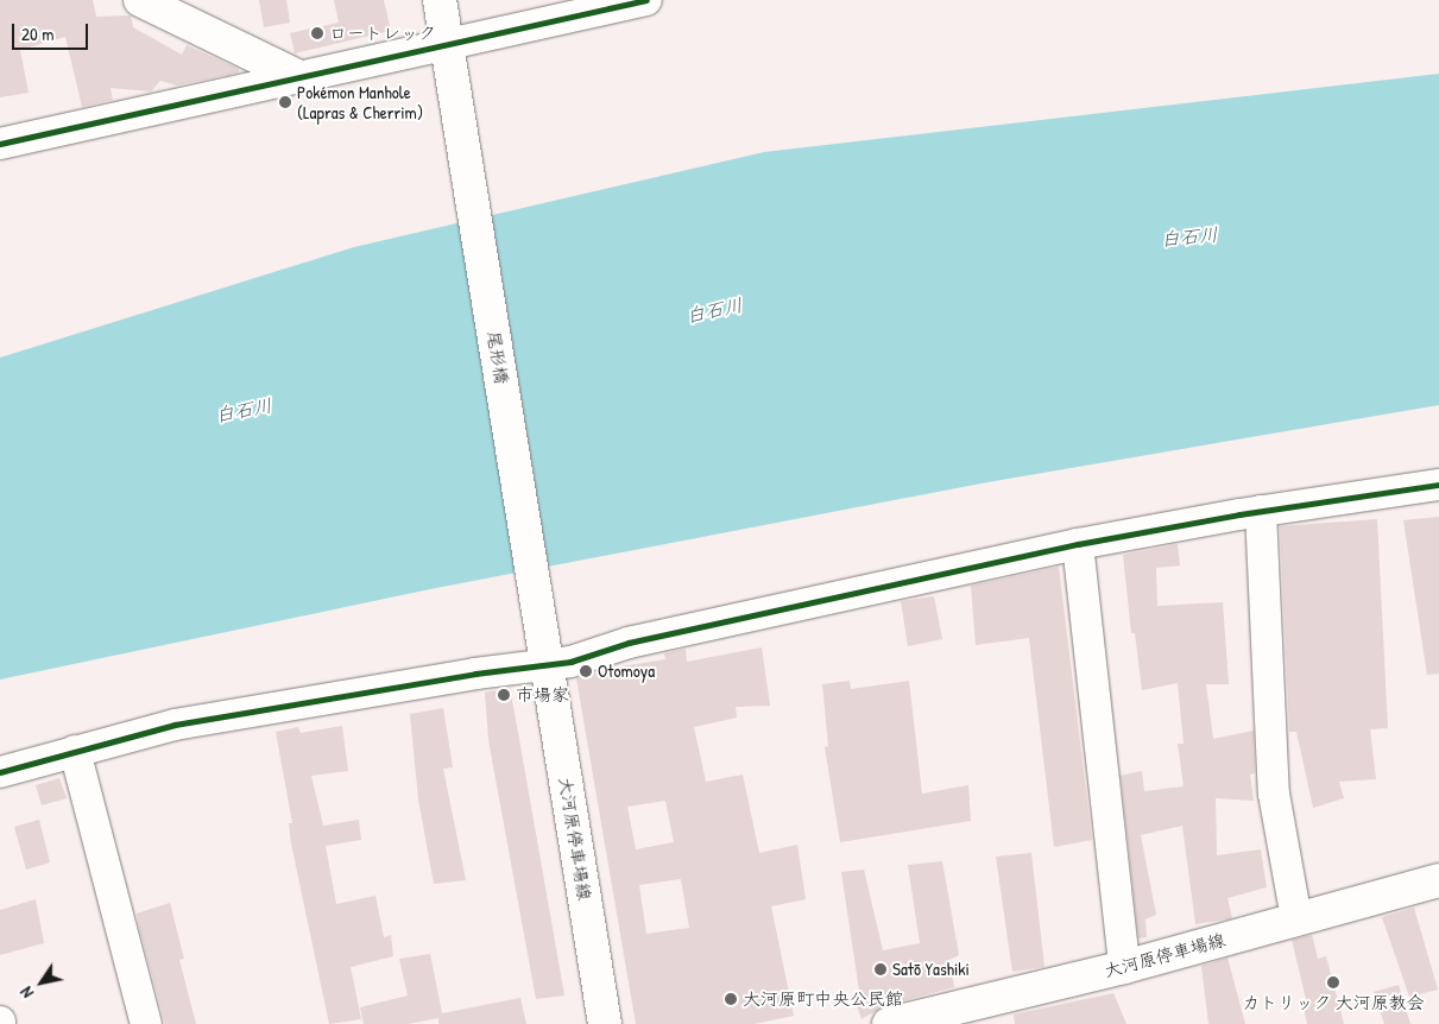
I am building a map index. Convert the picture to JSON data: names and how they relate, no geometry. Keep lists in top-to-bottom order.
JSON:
{
  "streets": {
    "main road": ["尾形橋", "大河原停車場線"]
  },
  "crossings": [
    ["尾形橋", "大河原停車場線"]
  ],
  "water": ["白石川"],
  "places": [
    "ロートレック",
    "Pokémon Manhole (Lapras & Cherrim)",
    "Otomoya",
    "市場家",
    "Satō Yashiki",
    "カトリック 大河原教会",
    "大河原町中央公民館"
  ],
  "scale_bar": "20 m",
  "north": "bottom left"
}
